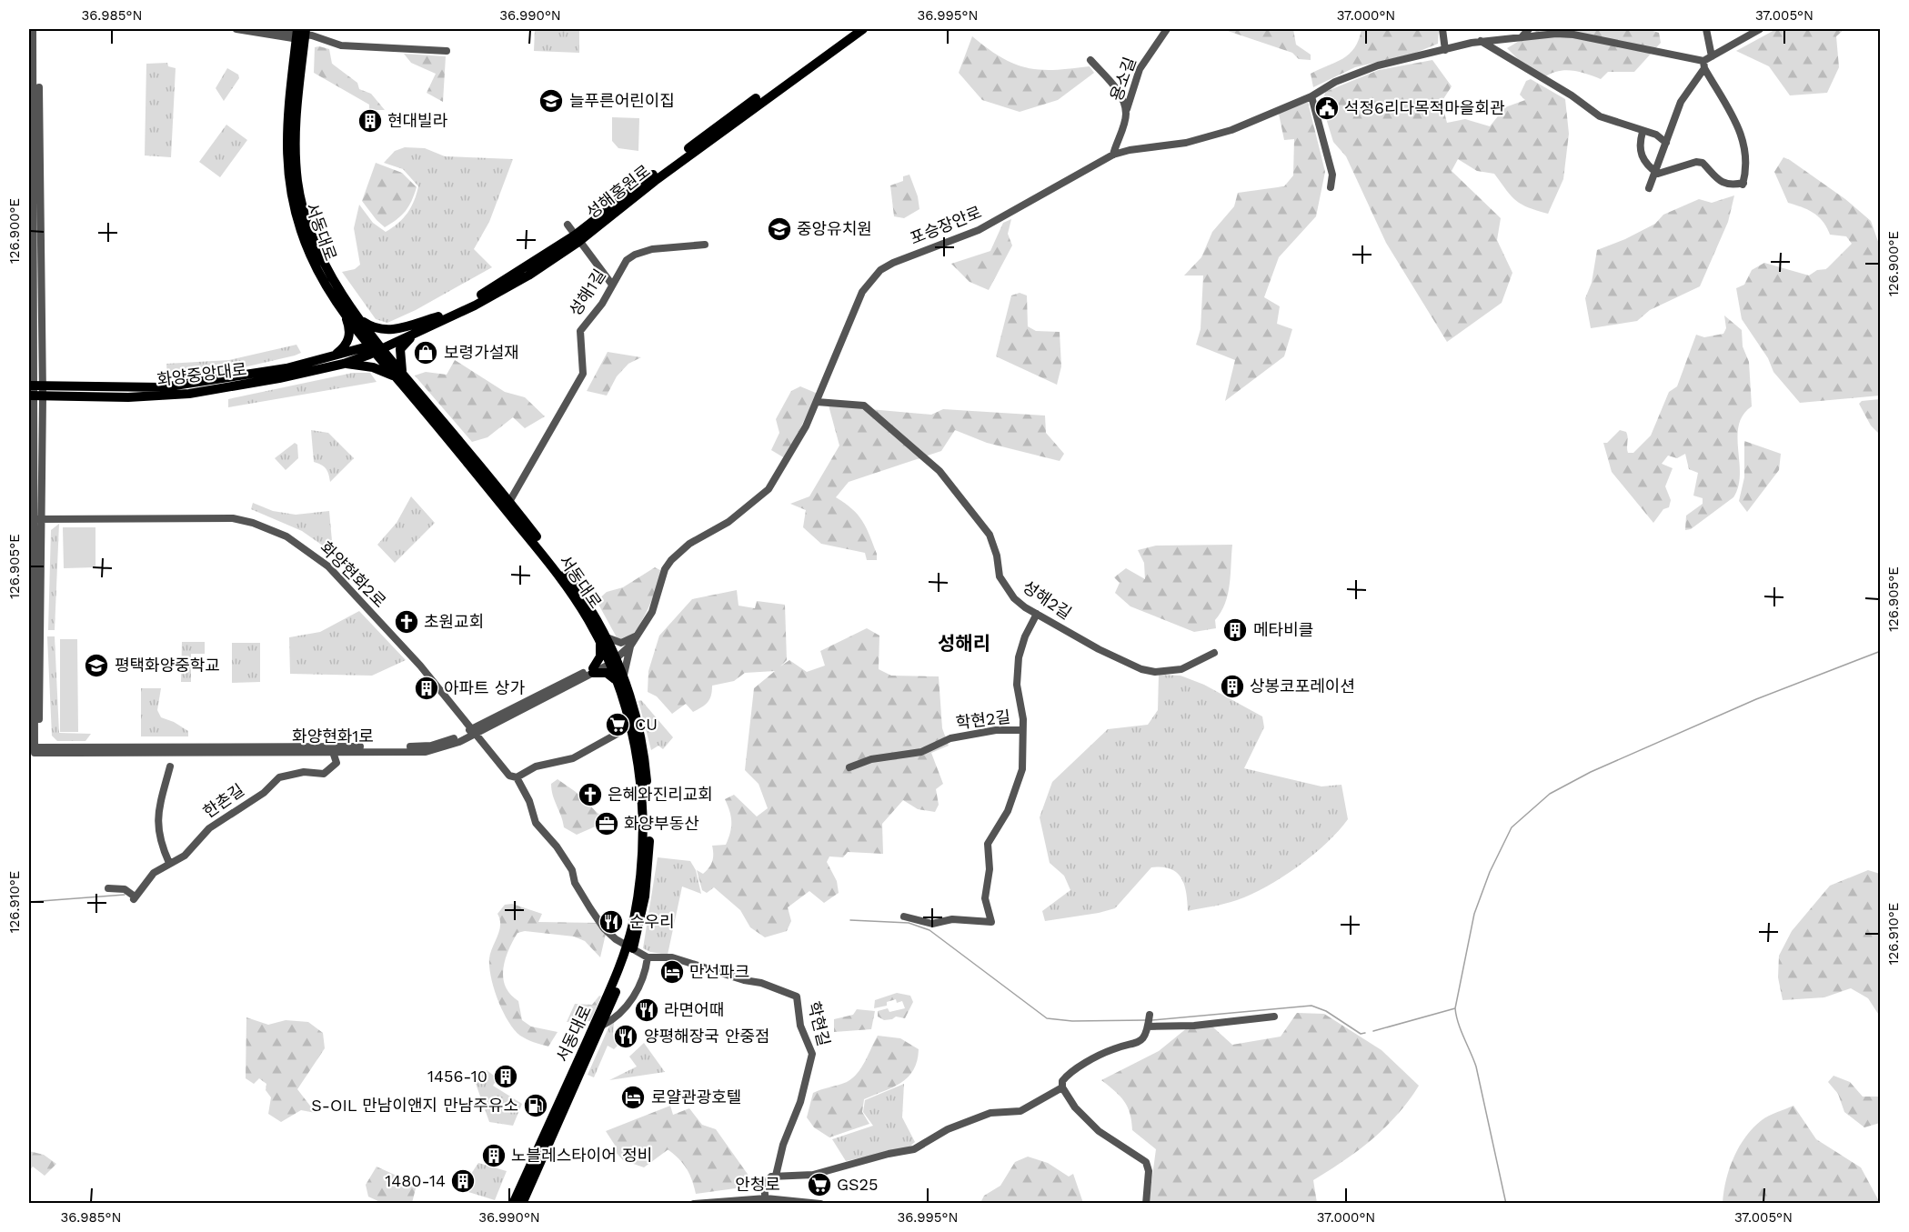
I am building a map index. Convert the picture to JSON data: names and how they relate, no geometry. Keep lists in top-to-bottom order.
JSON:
{
  "streets": {
    "main road": ["성해홍원로", "서동대로", "화양중앙대로"],
    "street": [
      "용소길",
      "포승장안로",
      "성해1길",
      "화양현화2로",
      "성해2길",
      "학현2길",
      "화양현화1로",
      "한촌길",
      "학현길",
      "안청로"
    ]
  },
  "crossings": [
    ["용소길", "포승장안로"],
    ["성해홍원로", "서동대로"],
    ["성해홍원로", "화양중앙대로"],
    ["포승장안로", "성해2길"],
    ["서동대로", "성해1길"],
    ["서동대로", "화양중앙대로"],
    ["서동대로", "화양현화1로"],
    ["서동대로", "학현길"],
    ["화양현화2로", "화양현화1로"],
    ["화양현화2로", "학현길"],
    ["화양현화1로", "한촌길"],
    ["학현길", "안청로"]
  ],
  "districts": ["성해리"],
  "places": {
    "school or university": ["늘푸른어린이집", "중앙유치원", "평택화양중학교"],
    "public building": ["석정6리다목적마을회관"],
    "building": [
      "현대빌라",
      "메타비클",
      "상봉코포레이션",
      "아파트 상가",
      "1456-10",
      "노블레스타이어 정비",
      "1480-14"
    ],
    "shop": ["보령가설재"],
    "church": ["초원교회", "은혜와진리교회"],
    "supermarket": ["CU", "GS25"],
    "office": ["화양부동산"],
    "restaurant": ["순우리", "라면어때", "양평해장국 안중점"],
    "hotel": ["만선파크", "로얄관광호텔"],
    "fuel station": ["S-OIL 만남이앤지 만남주유소"]
  },
  "coordinates": [
    "36.985°N",
    "36.990°N",
    "36.995°N",
    "37.000°N",
    "37.005°N",
    "126.900°E",
    "126.905°E",
    "126.910°E"
  ]
}
